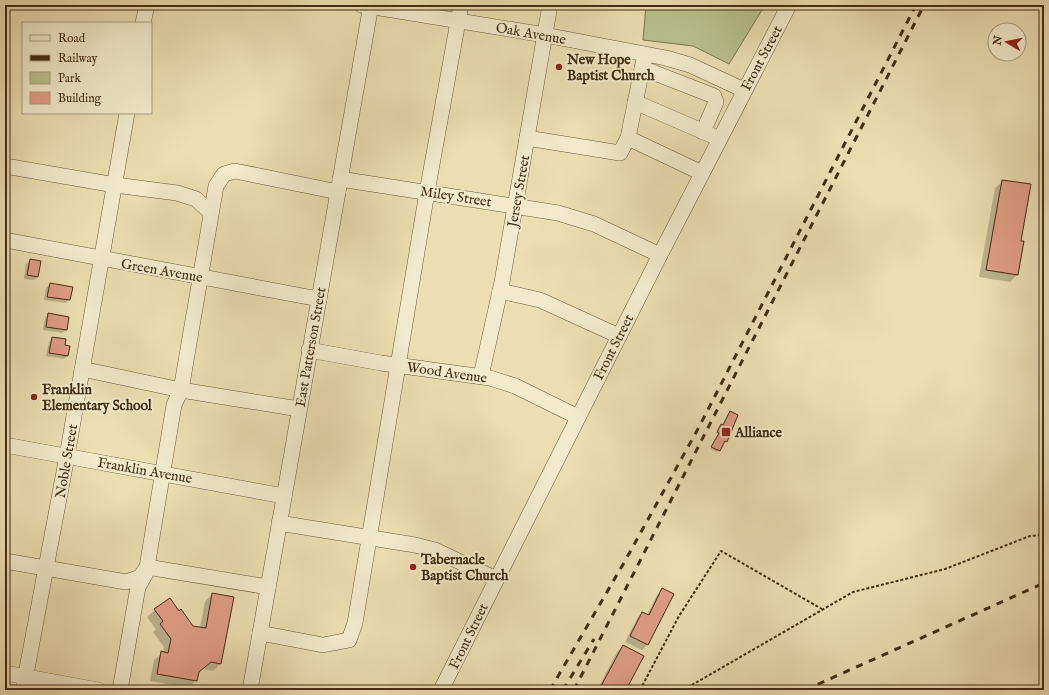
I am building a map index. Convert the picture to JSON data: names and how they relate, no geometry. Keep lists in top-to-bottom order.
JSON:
{
  "streets": {
    "street": [
      "Oak Avenue",
      "Front Street",
      "Jersey Street",
      "Miley Street",
      "Green Avenue",
      "East Patterson Street",
      "Wood Avenue",
      "Noble Street",
      "Franklin Avenue"
    ]
  },
  "crossings": [
    ["Oak Avenue", "Front Street"],
    ["Oak Avenue", "Jersey Street"],
    ["Oak Avenue", "East Patterson Street"],
    ["Front Street", "Miley Street"],
    ["Front Street", "Wood Avenue"],
    ["Jersey Street", "Miley Street"],
    ["Jersey Street", "Wood Avenue"],
    ["Miley Street", "Green Avenue"],
    ["Miley Street", "East Patterson Street"],
    ["Miley Street", "Franklin Avenue"],
    ["Green Avenue", "East Patterson Street"],
    ["Green Avenue", "Noble Street"],
    ["East Patterson Street", "Wood Avenue"],
    ["East Patterson Street", "Franklin Avenue"],
    ["Noble Street", "Franklin Avenue"]
  ],
  "places": {
    "other": ["New Hope Baptist Church", "Franklin Elementary School", "Tabernacle Baptist Church"],
    "transit": ["Alliance"]
  },
  "legend": [
    "Road",
    "Railway",
    "Park",
    "Building"
  ],
  "north": "left"
}
